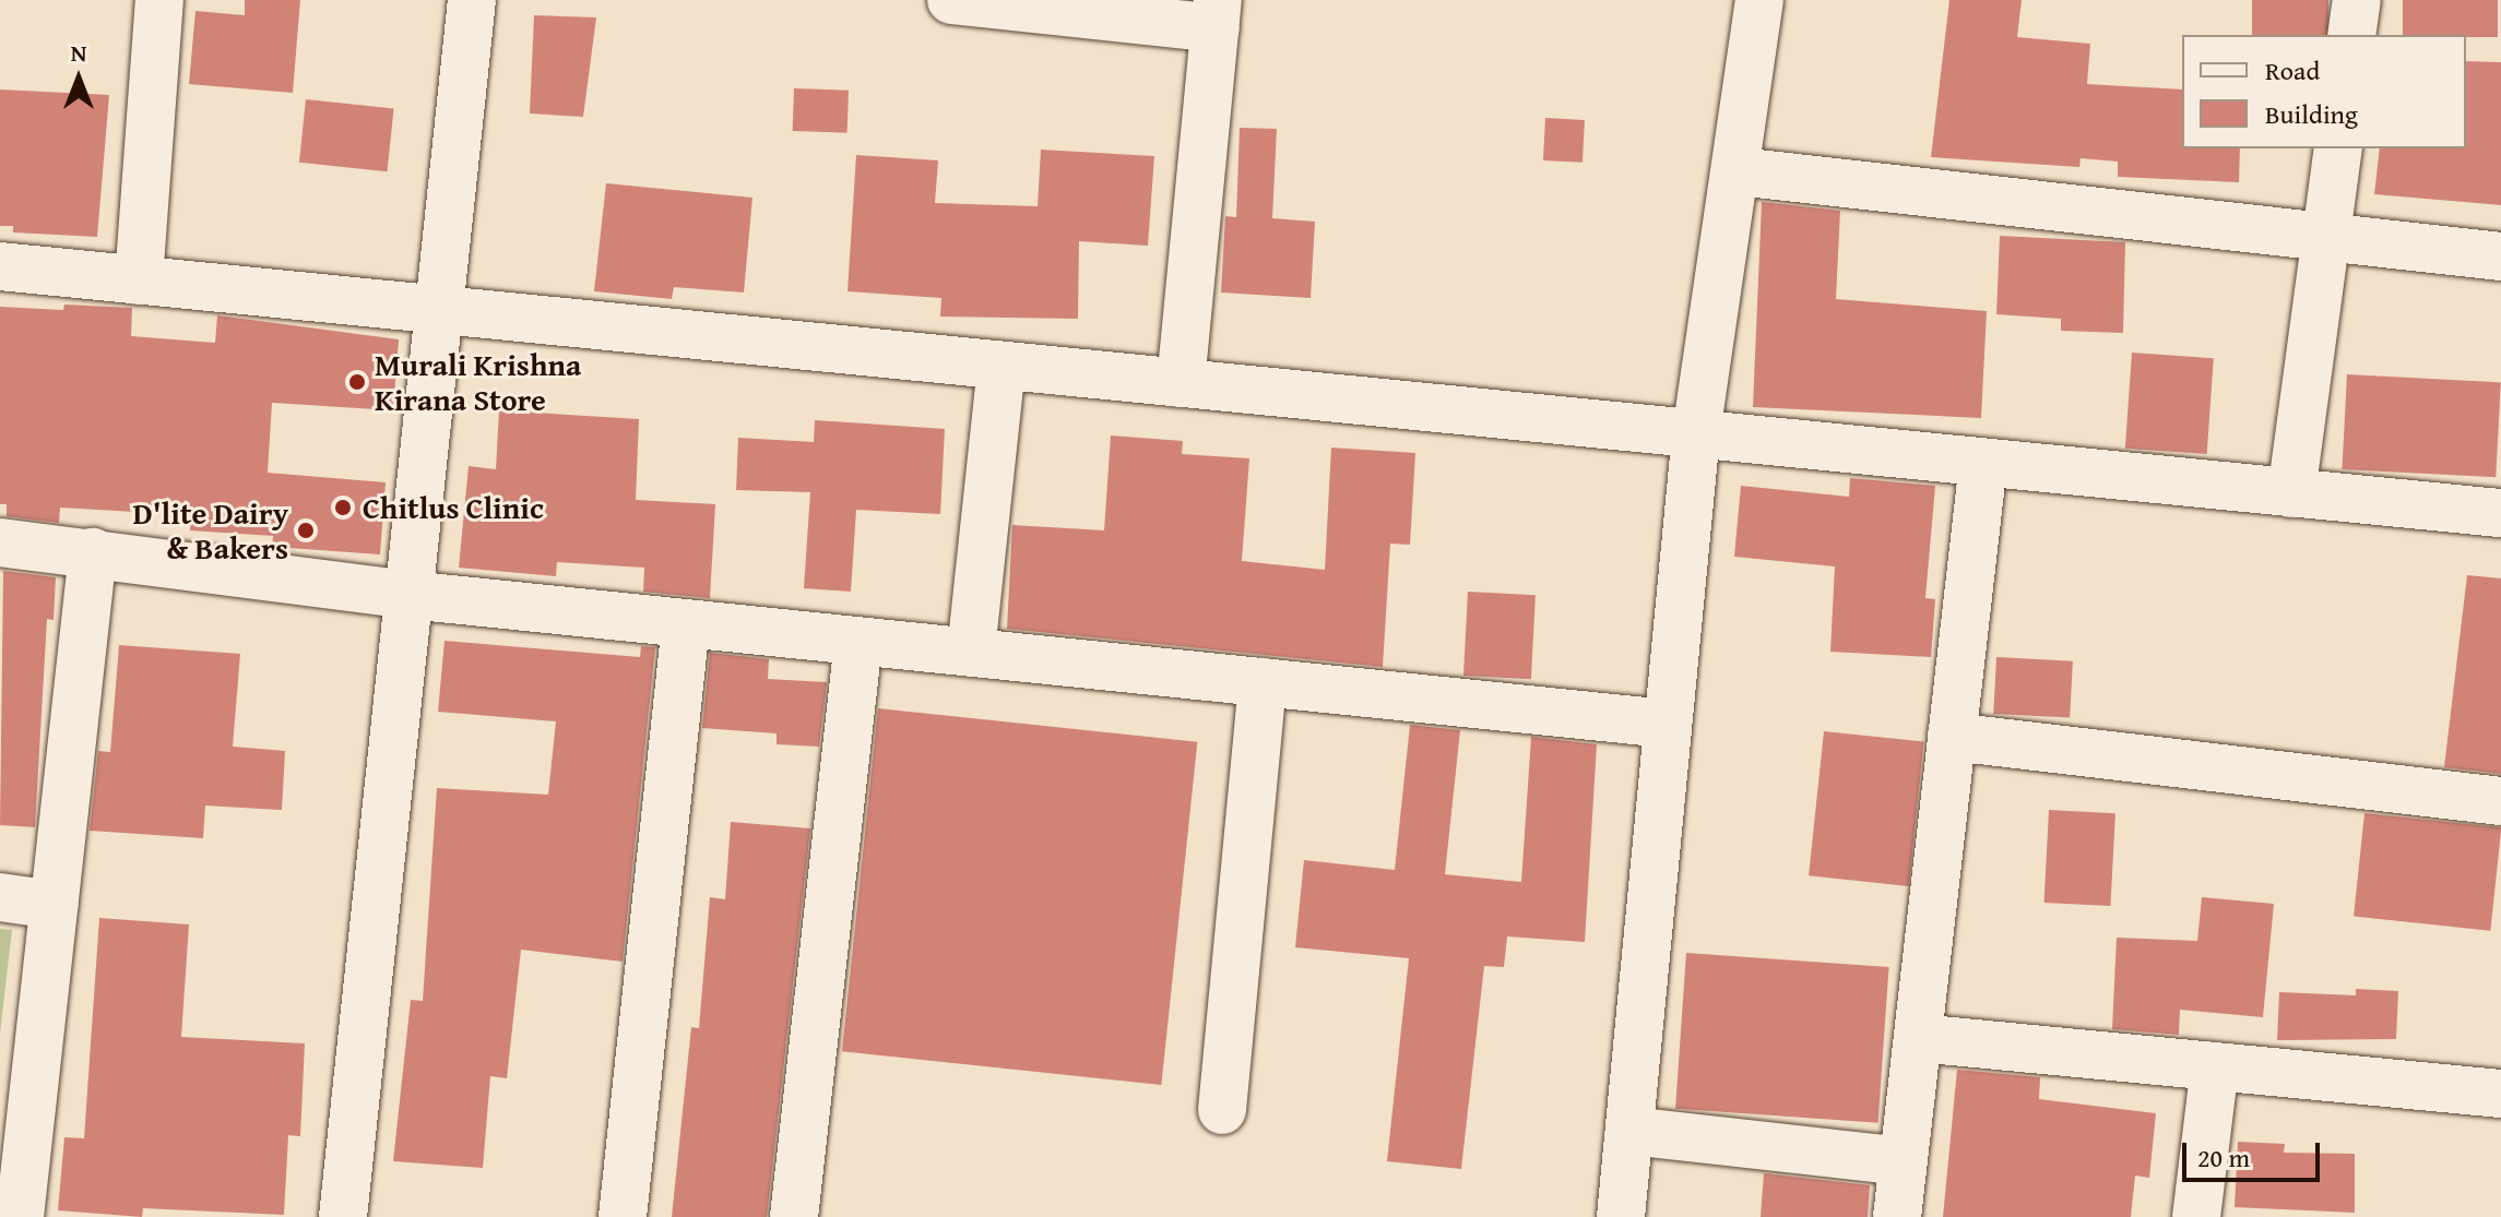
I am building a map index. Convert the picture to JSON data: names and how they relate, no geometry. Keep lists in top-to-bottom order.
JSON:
{
  "places": ["Murali Krishna Kirana Store", "Chitlus Clinic", "D'lite Dairy & Bakers"],
  "legend": ["Road", "Building"],
  "scale_bar": "20 m",
  "north": "top"
}
